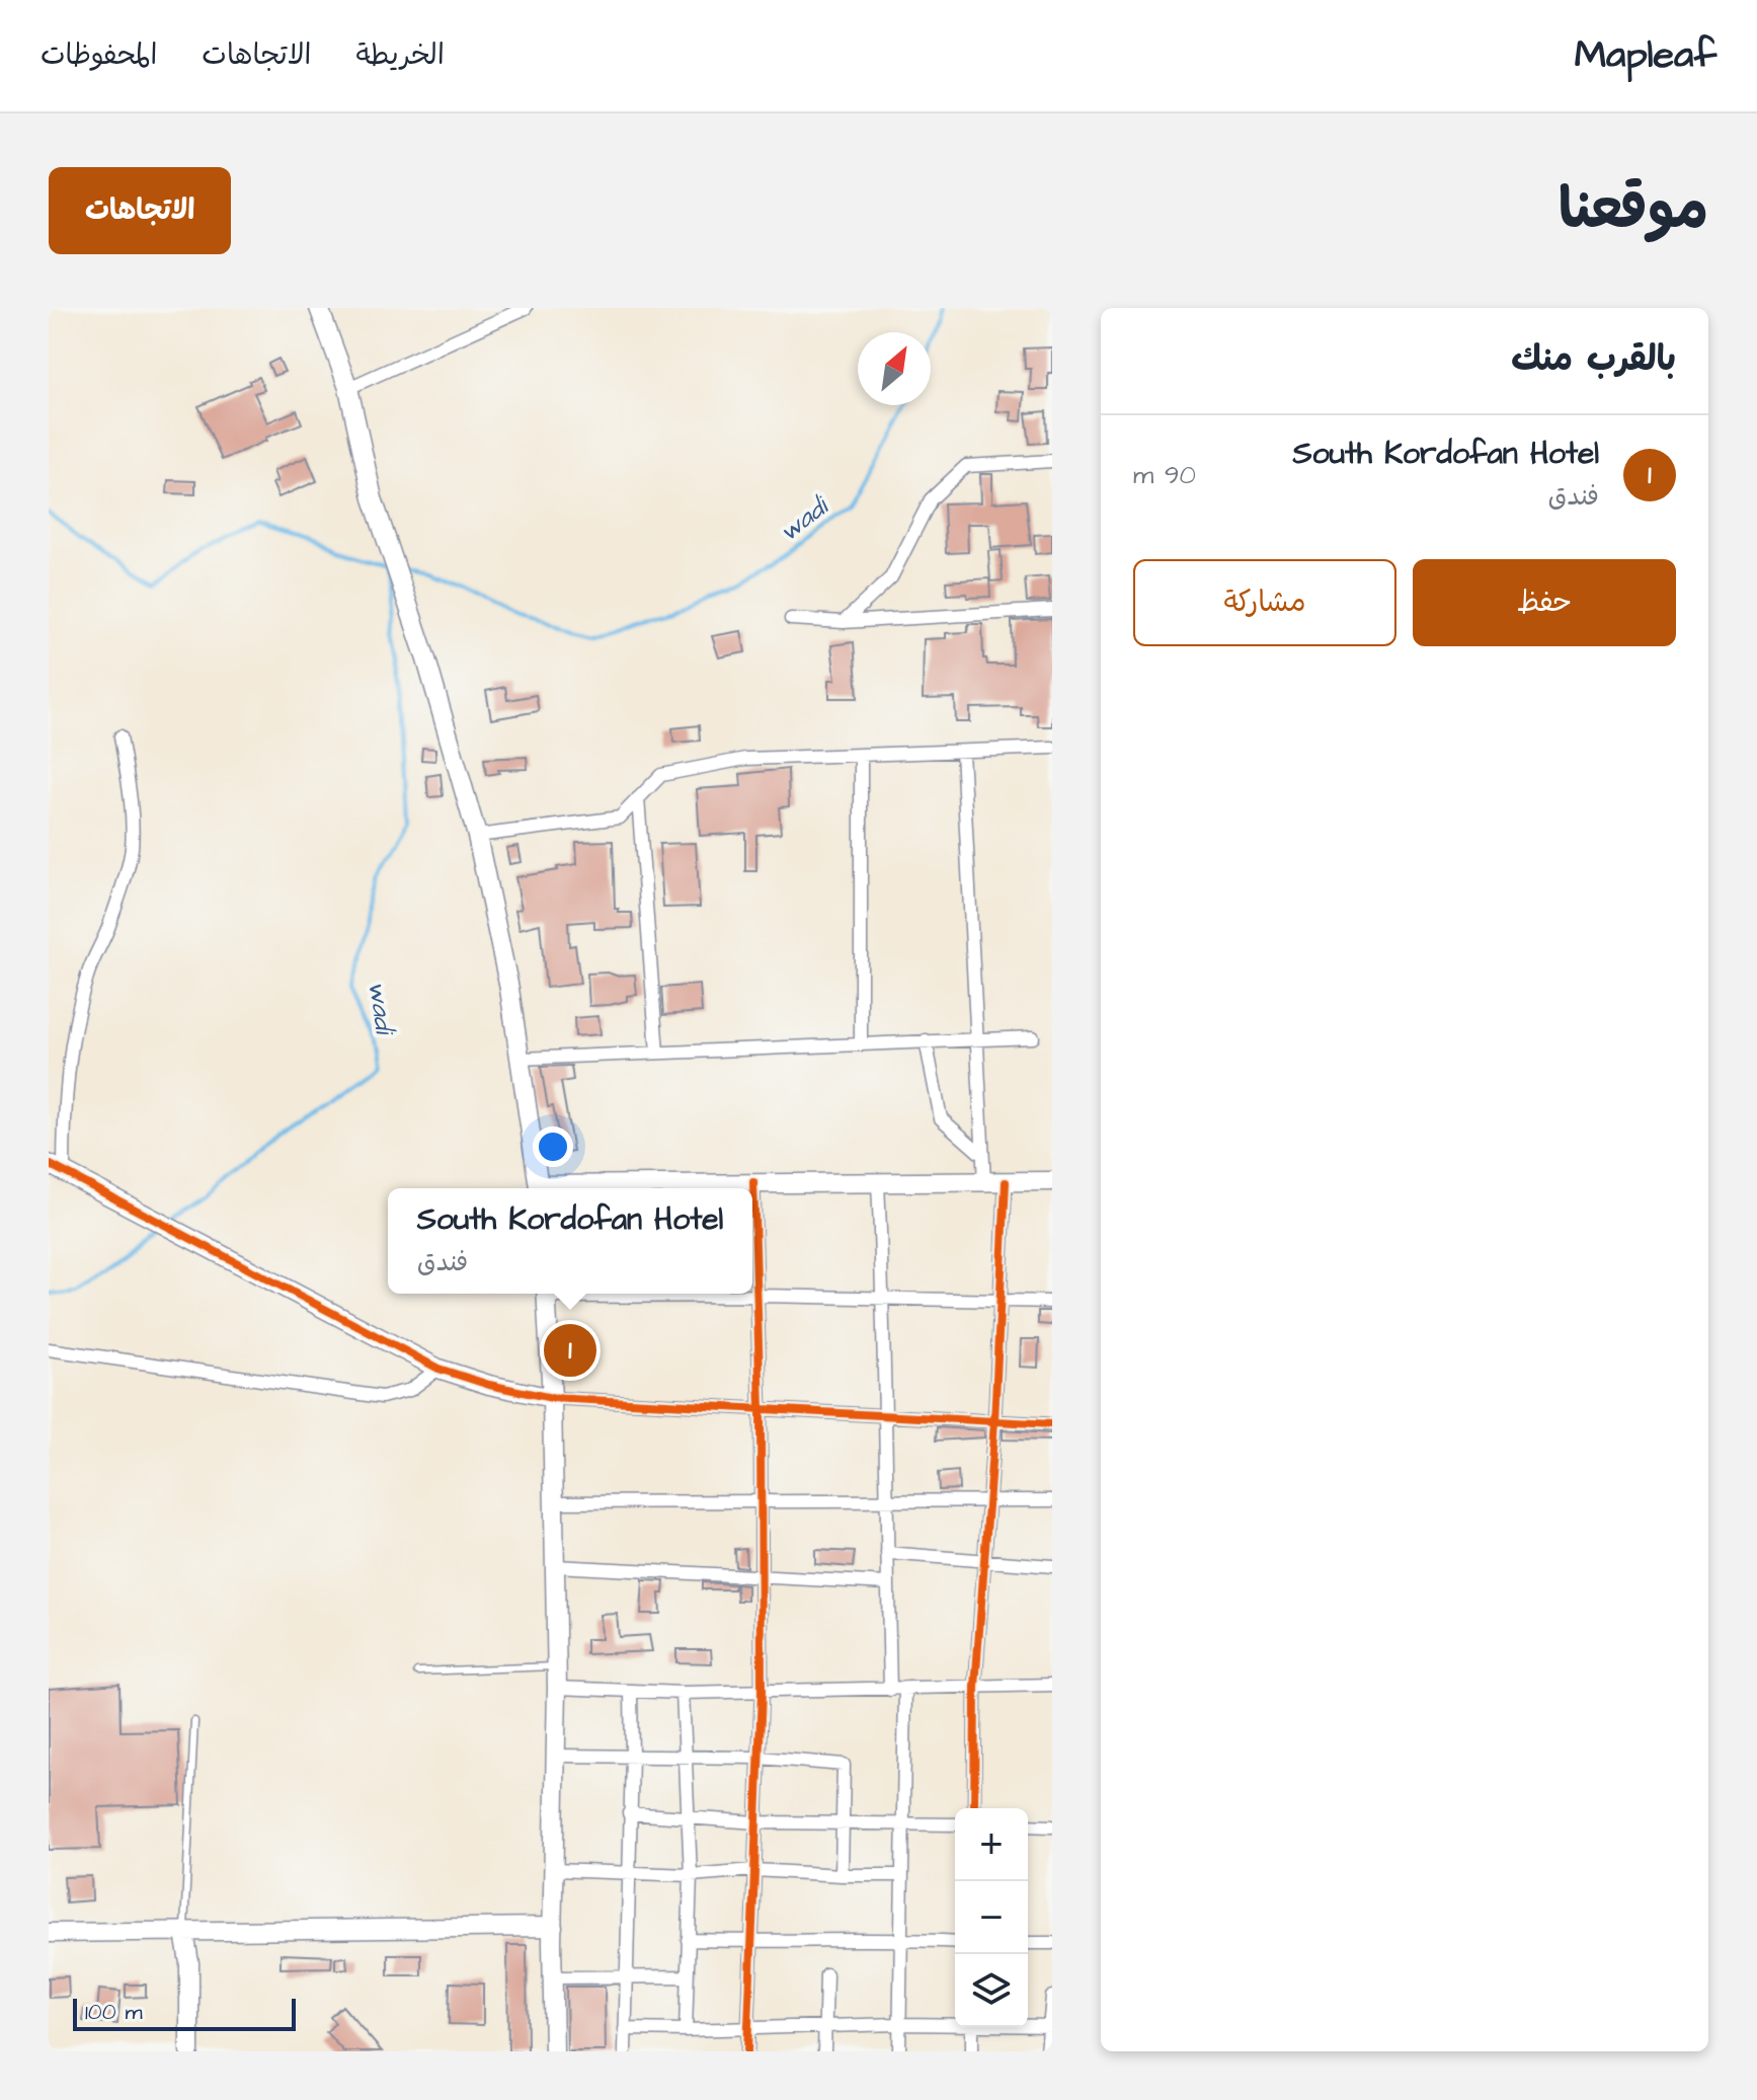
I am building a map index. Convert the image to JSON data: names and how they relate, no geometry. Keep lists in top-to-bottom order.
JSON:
{
  "water": ["wadi"],
  "scale_bar": "100 m",
  "north": "top right",
  "page": {
    "header": "Mapleaf",
    "nav": ["الخريطة", "الاتجاهات", "المحفوظات"],
    "title": "موقعنا",
    "buttons": [
      "الاتجاهات",
      ["حفظ", "مشاركة"]
    ],
    "heading": "بالقرب منك",
    "list": [
      {
        "mark": "1",
        "name": "South Kordofan Hotel",
        "note": "فندق",
        "value": "90 m"
      }
    ],
    "popup": ["South Kordofan Hotel", "فندق"],
    "pins": "1",
    "map_buttons": ["+", "−"],
    "scale": "100 m"
  }
}
